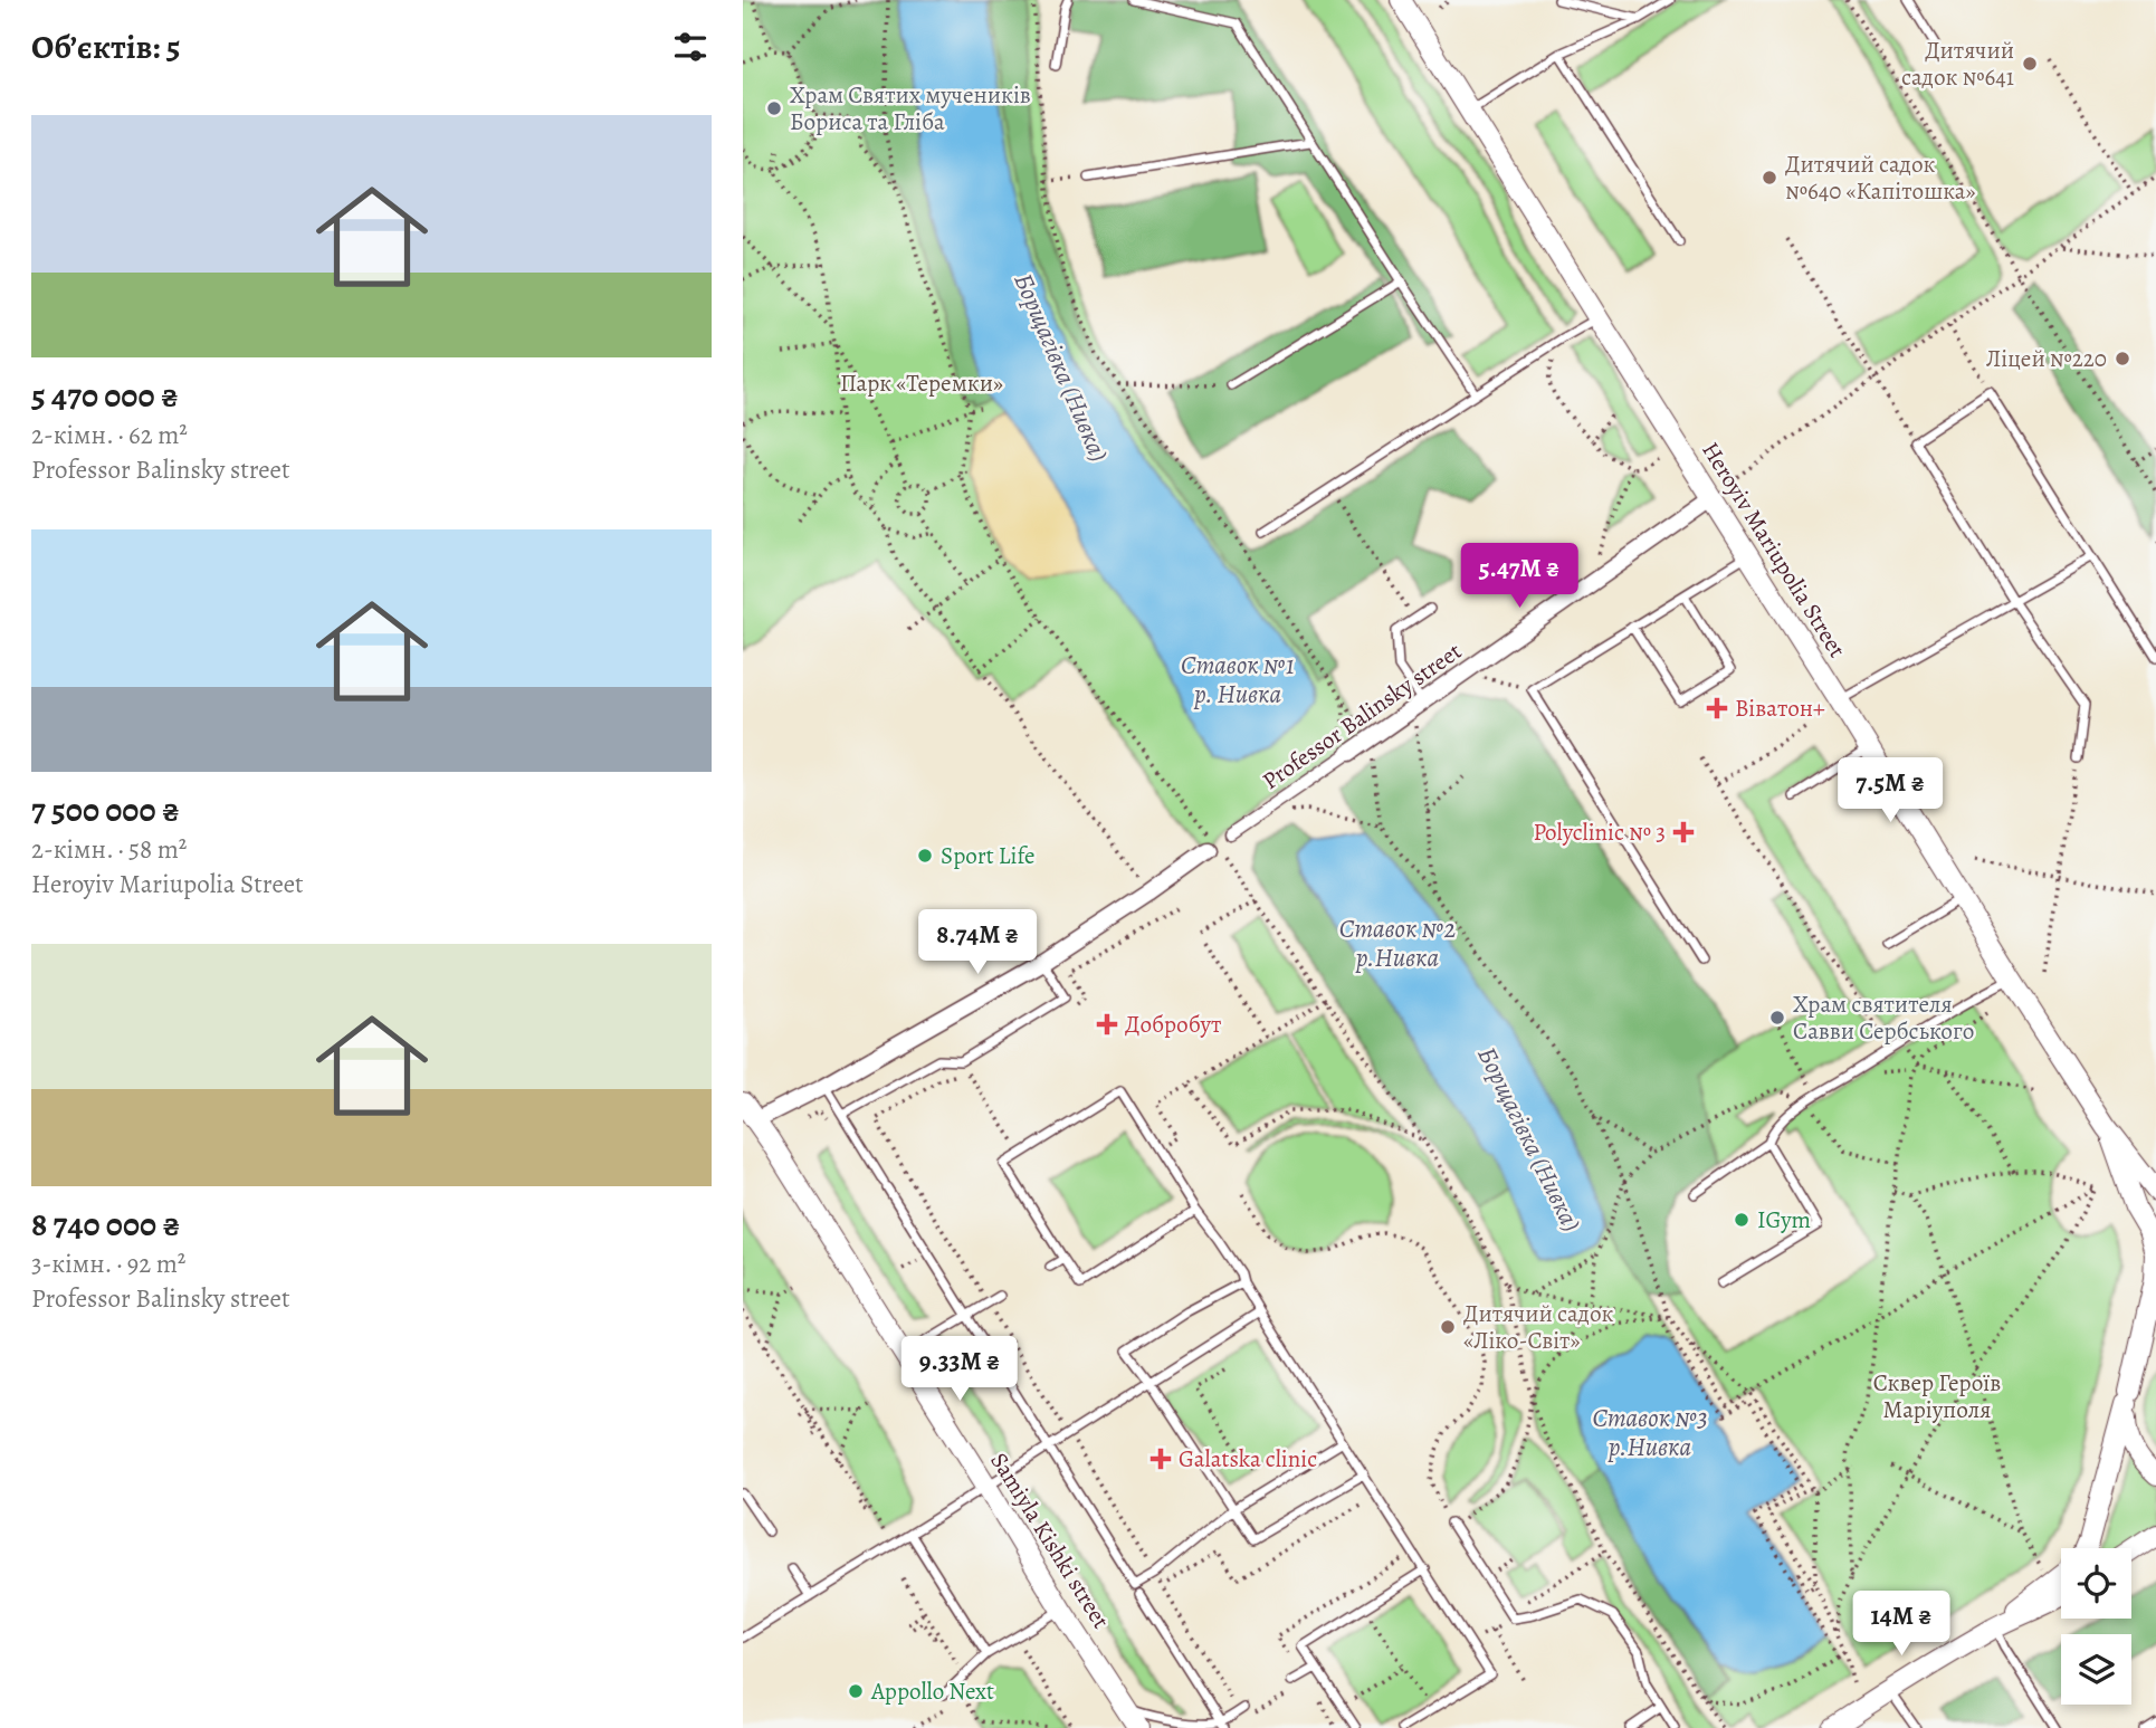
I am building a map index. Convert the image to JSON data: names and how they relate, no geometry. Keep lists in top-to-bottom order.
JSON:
{
  "streets": {
    "street": ["Heroyiv Mariupolia Street", "Professor Balinsky street", "Samiyla Kishki street"]
  },
  "crossings": [
    ["Heroyiv Mariupolia Street", "Professor Balinsky street"]
  ],
  "water": [
    "Борщагівка (Нивка)",
    "Ставок №1 р. Нивка",
    "Ставок №2 р.Нивка",
    "Ставок №3 р.Нивка"
  ],
  "parks": ["Парк «Теремки»", "Сквер Героїв Маріуполя"],
  "places": {
    "other": [
      "Дитячий садок №641",
      "Храм Святих мучеників Бориса та Гліба",
      "Дитячий садок №640 «Капітошка»",
      "Ліцей №220",
      "Sport Life",
      "Храм святителя Савви Сербського",
      "IGym",
      "Дитячий садок «Ліко-Світ»",
      "Appollo Next"
    ],
    "health": [
      "Віватон+",
      "Polyclinic № 3",
      "Добробут",
      "Galatska clinic"
    ]
  },
  "page": {
    "heading": "Об’єктів: 5",
    "list": [
      {
        "name": "5 470 000 ₴",
        "note": "2-кімн. · 62 m² · Professor Balinsky street"
      },
      {
        "name": "7 500 000 ₴",
        "note": "2-кімн. · 58 m² · Heroyiv Mariupolia Street"
      },
      {
        "name": "8 740 000 ₴",
        "note": "3-кімн. · 92 m² · Professor Balinsky street"
      }
    ],
    "price": [
      "5.47M ₴",
      "7.5M ₴",
      "8.74M ₴",
      "9.33M ₴",
      "14M ₴"
    ]
  }
}
